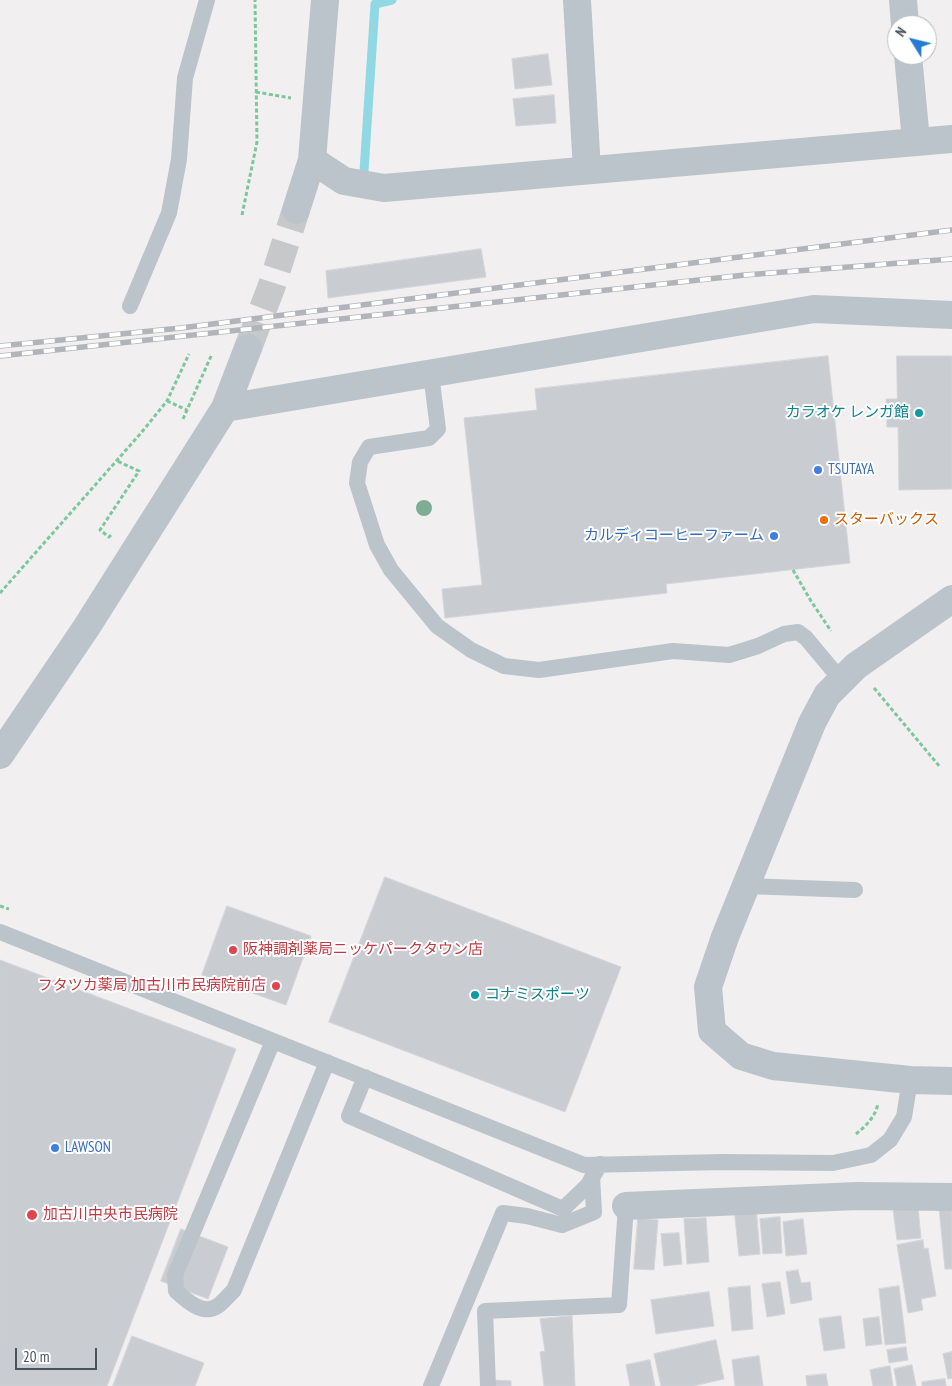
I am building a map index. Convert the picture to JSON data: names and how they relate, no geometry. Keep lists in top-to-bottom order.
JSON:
{
  "places": [
    "カラオケ レンガ館",
    "TSUTAYA",
    "スターバックス",
    "カルディコーヒーファーム",
    "阪神調剤薬局ニッケパークタウン店",
    "フタツカ薬局 加古川市民病院前店",
    "コナミスポーツ",
    "LAWSON",
    "加古川中央市民病院"
  ],
  "scale_bar": "20 m",
  "north": "top left"
}
